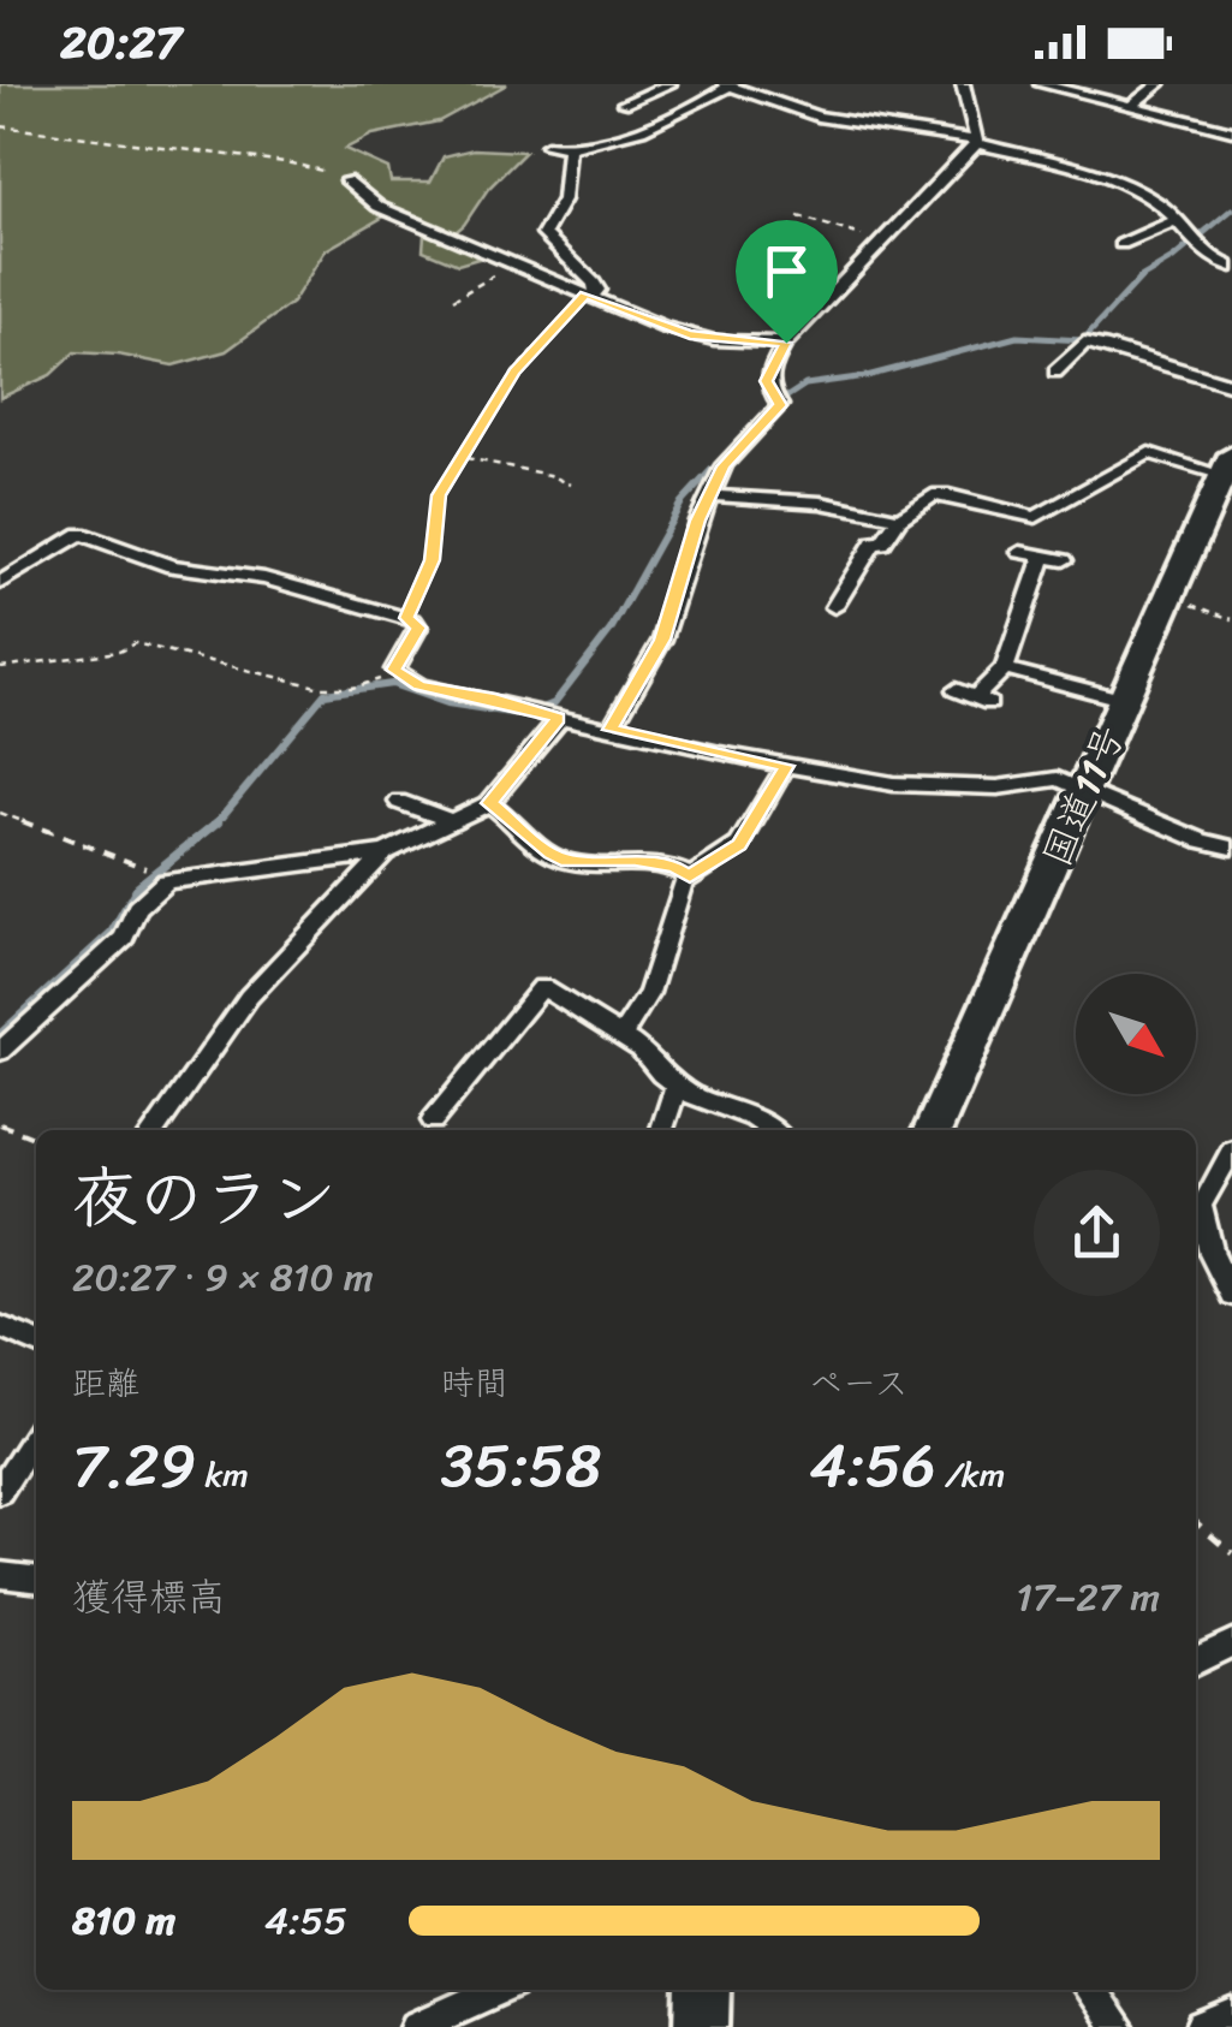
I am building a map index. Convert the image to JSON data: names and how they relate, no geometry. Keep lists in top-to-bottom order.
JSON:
{
  "streets": {
    "highway": ["国道11号"]
  },
  "north": "bottom right",
  "page": {
    "status": "20:27",
    "heading": ["夜のラン", "20:27 · 9 × 810 m"],
    "stats": [
      ["距離", "7.29 km"],
      ["時間", "35:58"],
      ["ペース", "4:56 /km"]
    ],
    "chart": ["獲得標高", "17–27 m"],
    "list": [
      {
        "name": "810 m",
        "note": "4:55"
      }
    ]
  }
}
